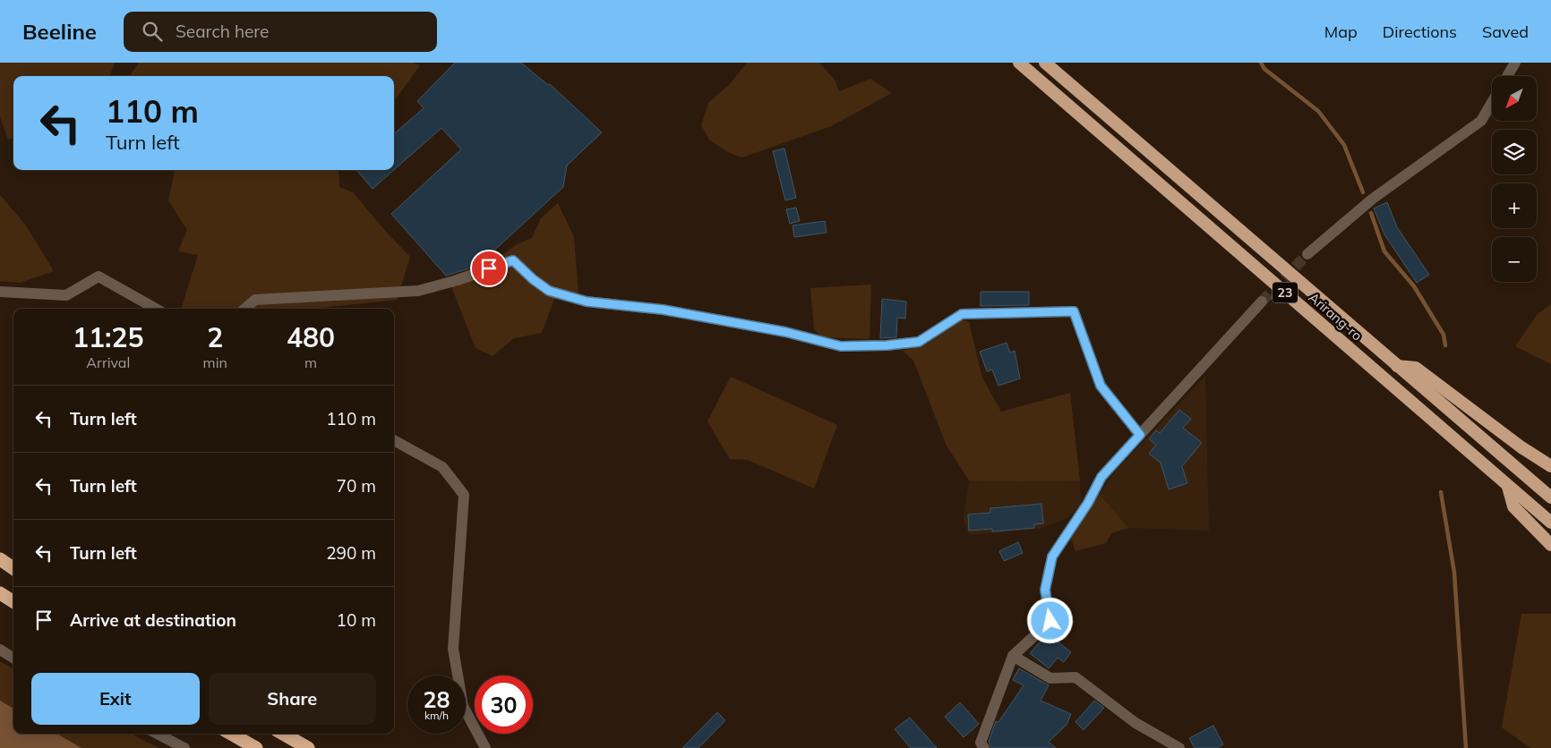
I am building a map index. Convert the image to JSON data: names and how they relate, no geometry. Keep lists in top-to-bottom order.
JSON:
{
  "streets": {
    "highway": ["23", "Arirang-ro"]
  },
  "north": "bottom left",
  "page": {
    "header": "Beeline",
    "search": "Search here",
    "nav": ["Map", "Directions", "Saved"],
    "map_buttons": ["+", "−"],
    "turn": ["110 m", "Turn left"],
    "eta": [
      "11:25",
      "Arrival",
      "2",
      "min",
      "480",
      "m"
    ],
    "list": [
      {
        "name": "Turn left",
        "value": "110 m"
      },
      {
        "name": "Turn left",
        "value": "70 m"
      },
      {
        "name": "Turn left",
        "value": "290 m"
      },
      {
        "name": "Arrive at destination",
        "value": "10 m"
      }
    ],
    "buttons": ["Exit", "Share"],
    "speed": "28 km/h",
    "limit": "30"
  }
}
